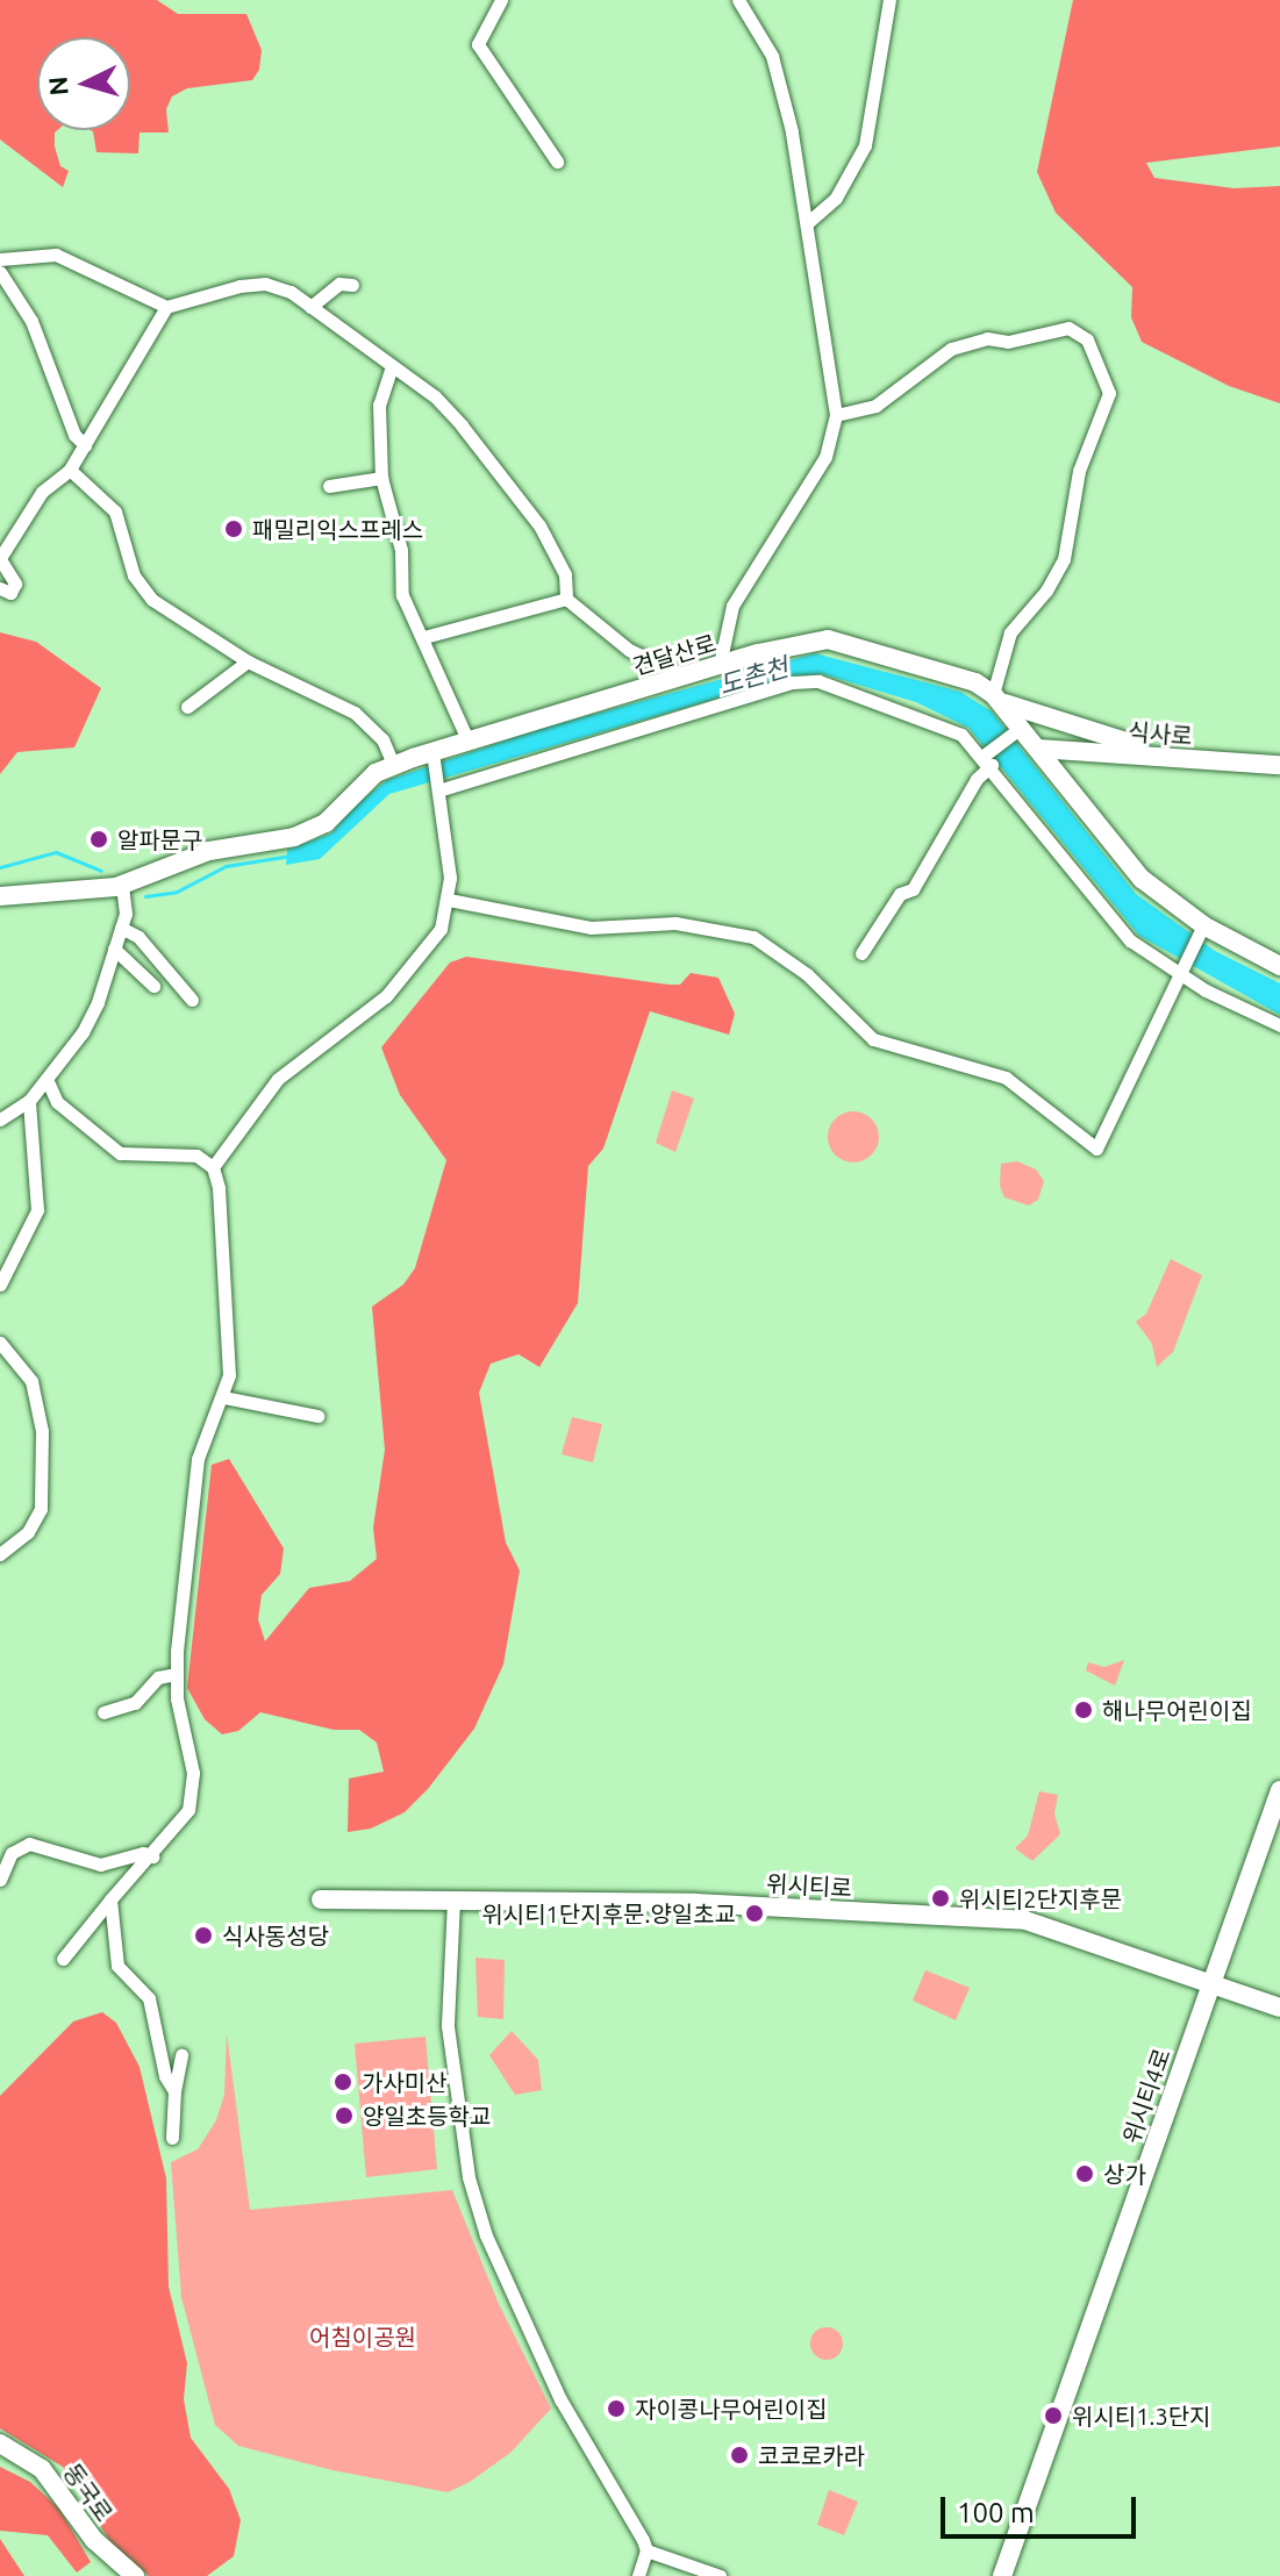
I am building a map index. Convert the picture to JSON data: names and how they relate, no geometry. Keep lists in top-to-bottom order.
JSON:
{
  "streets": {
    "street": [
      "견달산로",
      "식사로",
      "위시티로",
      "위시티4로",
      "동국로"
    ]
  },
  "crossings": [
    ["견달산로", "식사로"],
    ["위시티로", "위시티4로"]
  ],
  "water": ["도촌천"],
  "parks": ["어침이공원"],
  "places": [
    "패밀리익스프레스",
    "알파문구",
    "해나무어린이집",
    "위시티2단지후문",
    "위시티1단지후문.양일초교",
    "식사동성당",
    "가사미산",
    "양일초등학교",
    "상가",
    "자이콩나무어린이집",
    "위시티1.3단지",
    "코코로카라"
  ],
  "scale_bar": "100 m",
  "north": "left"
}
